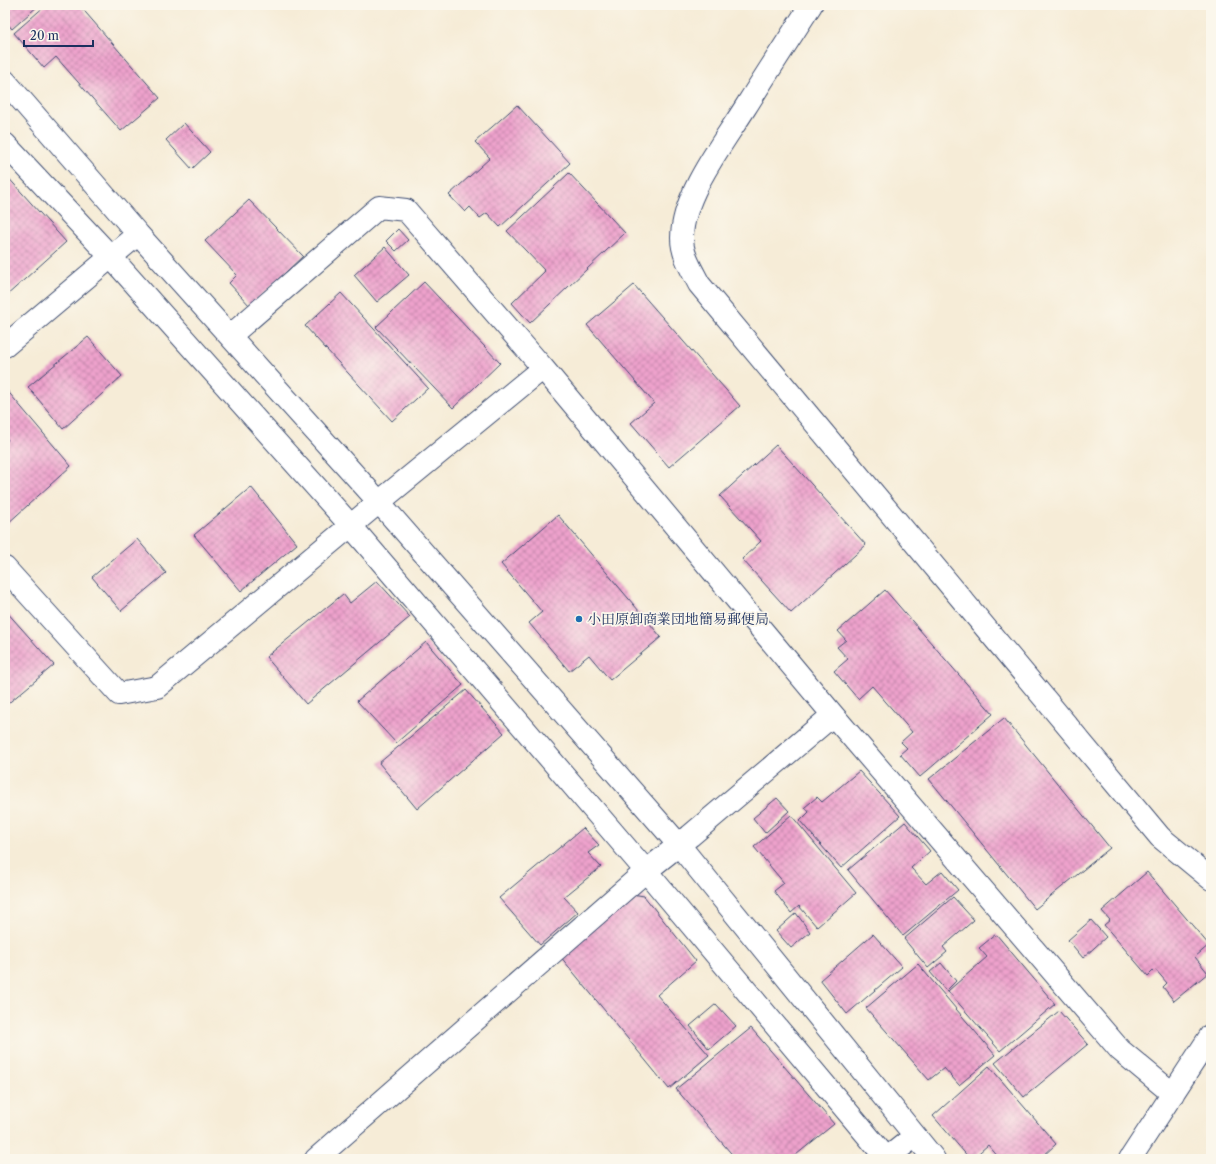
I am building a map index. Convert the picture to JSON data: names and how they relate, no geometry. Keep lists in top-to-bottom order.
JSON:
{
  "places": ["小田原卸商業団地簡易郵便局"],
  "scale_bar": "20 m"
}
